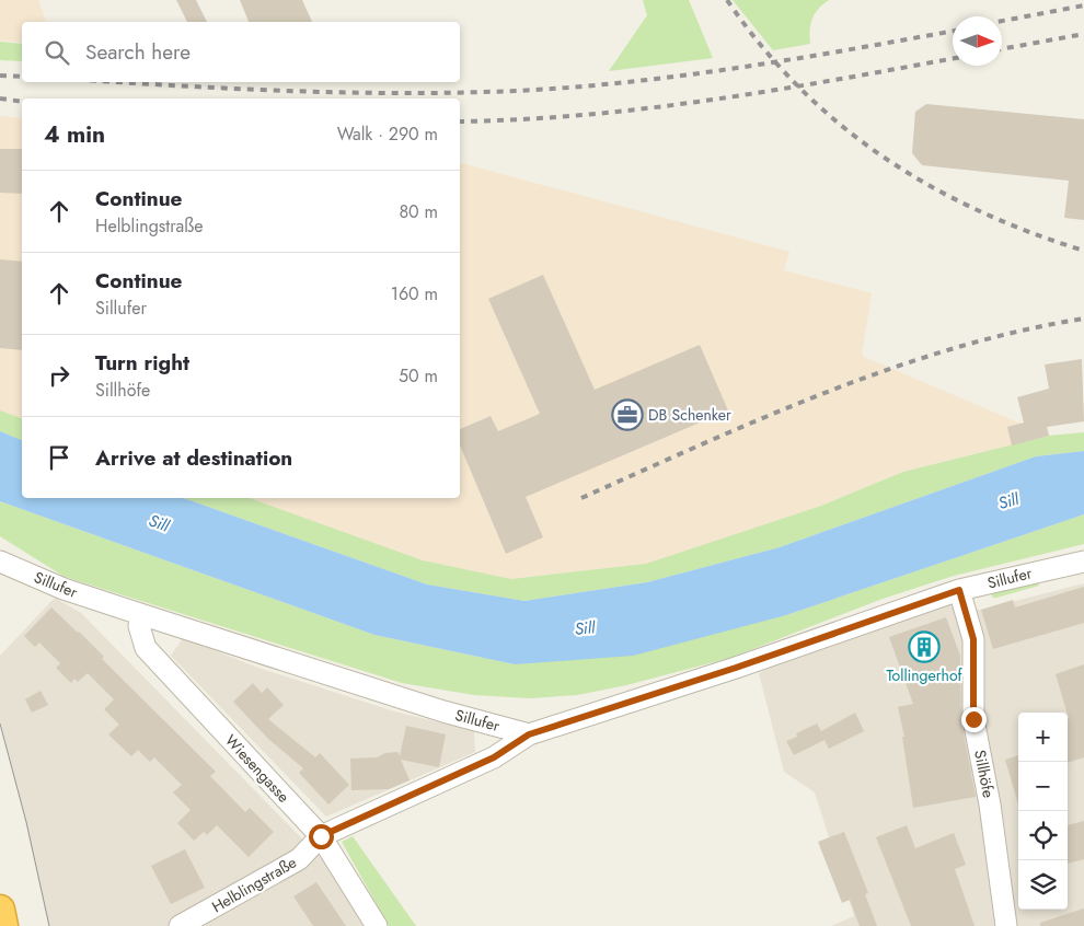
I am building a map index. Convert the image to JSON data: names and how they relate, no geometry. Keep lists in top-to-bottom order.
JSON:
{
  "streets": {
    "street": [
      "Sillufer",
      "Wiesengasse",
      "Sillhöfe",
      "Helblingstraße"
    ]
  },
  "crossings": [
    ["Sillufer", "Wiesengasse"],
    ["Sillufer", "Sillhöfe"],
    ["Sillufer", "Helblingstraße"],
    ["Wiesengasse", "Helblingstraße"]
  ],
  "water": ["Sill"],
  "places": {
    "office": ["DB Schenker"],
    "building": ["Tollingerhof"]
  },
  "north": "right",
  "page": {
    "search": "Search here",
    "heading": ["4 min", "Walk · 290 m"],
    "list": [
      ["Continue", "Helblingstraße", "80 m"],
      ["Continue", "Sillufer", "160 m"],
      ["Turn right", "Sillhöfe", "50 m"],
      "Arrive at destination"
    ],
    "map_buttons": ["+", "−"]
  }
}
